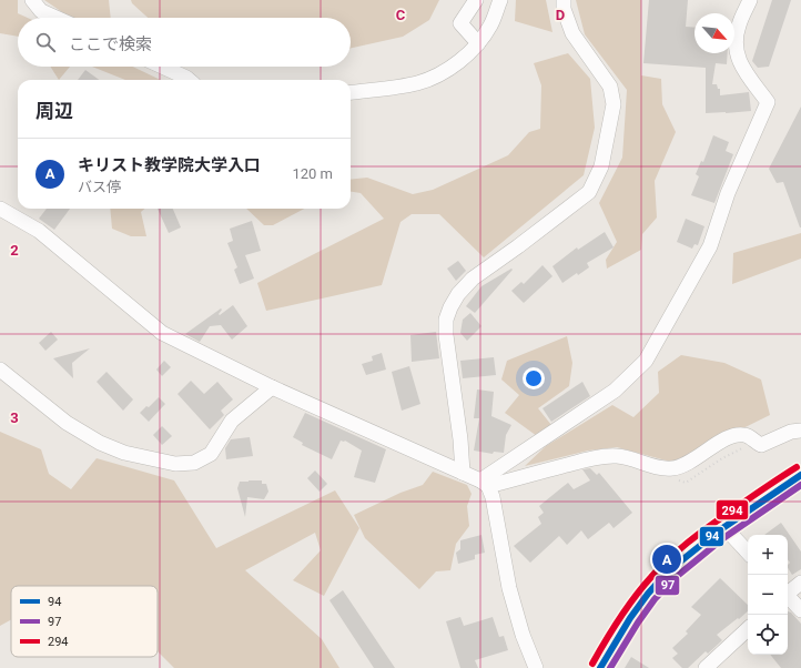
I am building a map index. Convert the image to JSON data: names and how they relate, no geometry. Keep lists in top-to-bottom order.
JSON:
{
  "lines": ["transit line 294", "transit line 94", "transit line 97"],
  "legend": ["94", "97", "294"],
  "north": "bottom right",
  "page": {
    "search": "ここで検索",
    "heading": "周辺",
    "list": [
      {
        "mark": "A",
        "name": "キリスト教学院大学入口",
        "note": "バス停",
        "value": "120 m"
      }
    ],
    "map_buttons": ["+", "−"],
    "pins": "A"
  },
  "grid": {
    "columns": ["C", "D"],
    "rows": ["2", "3"]
  }
}
